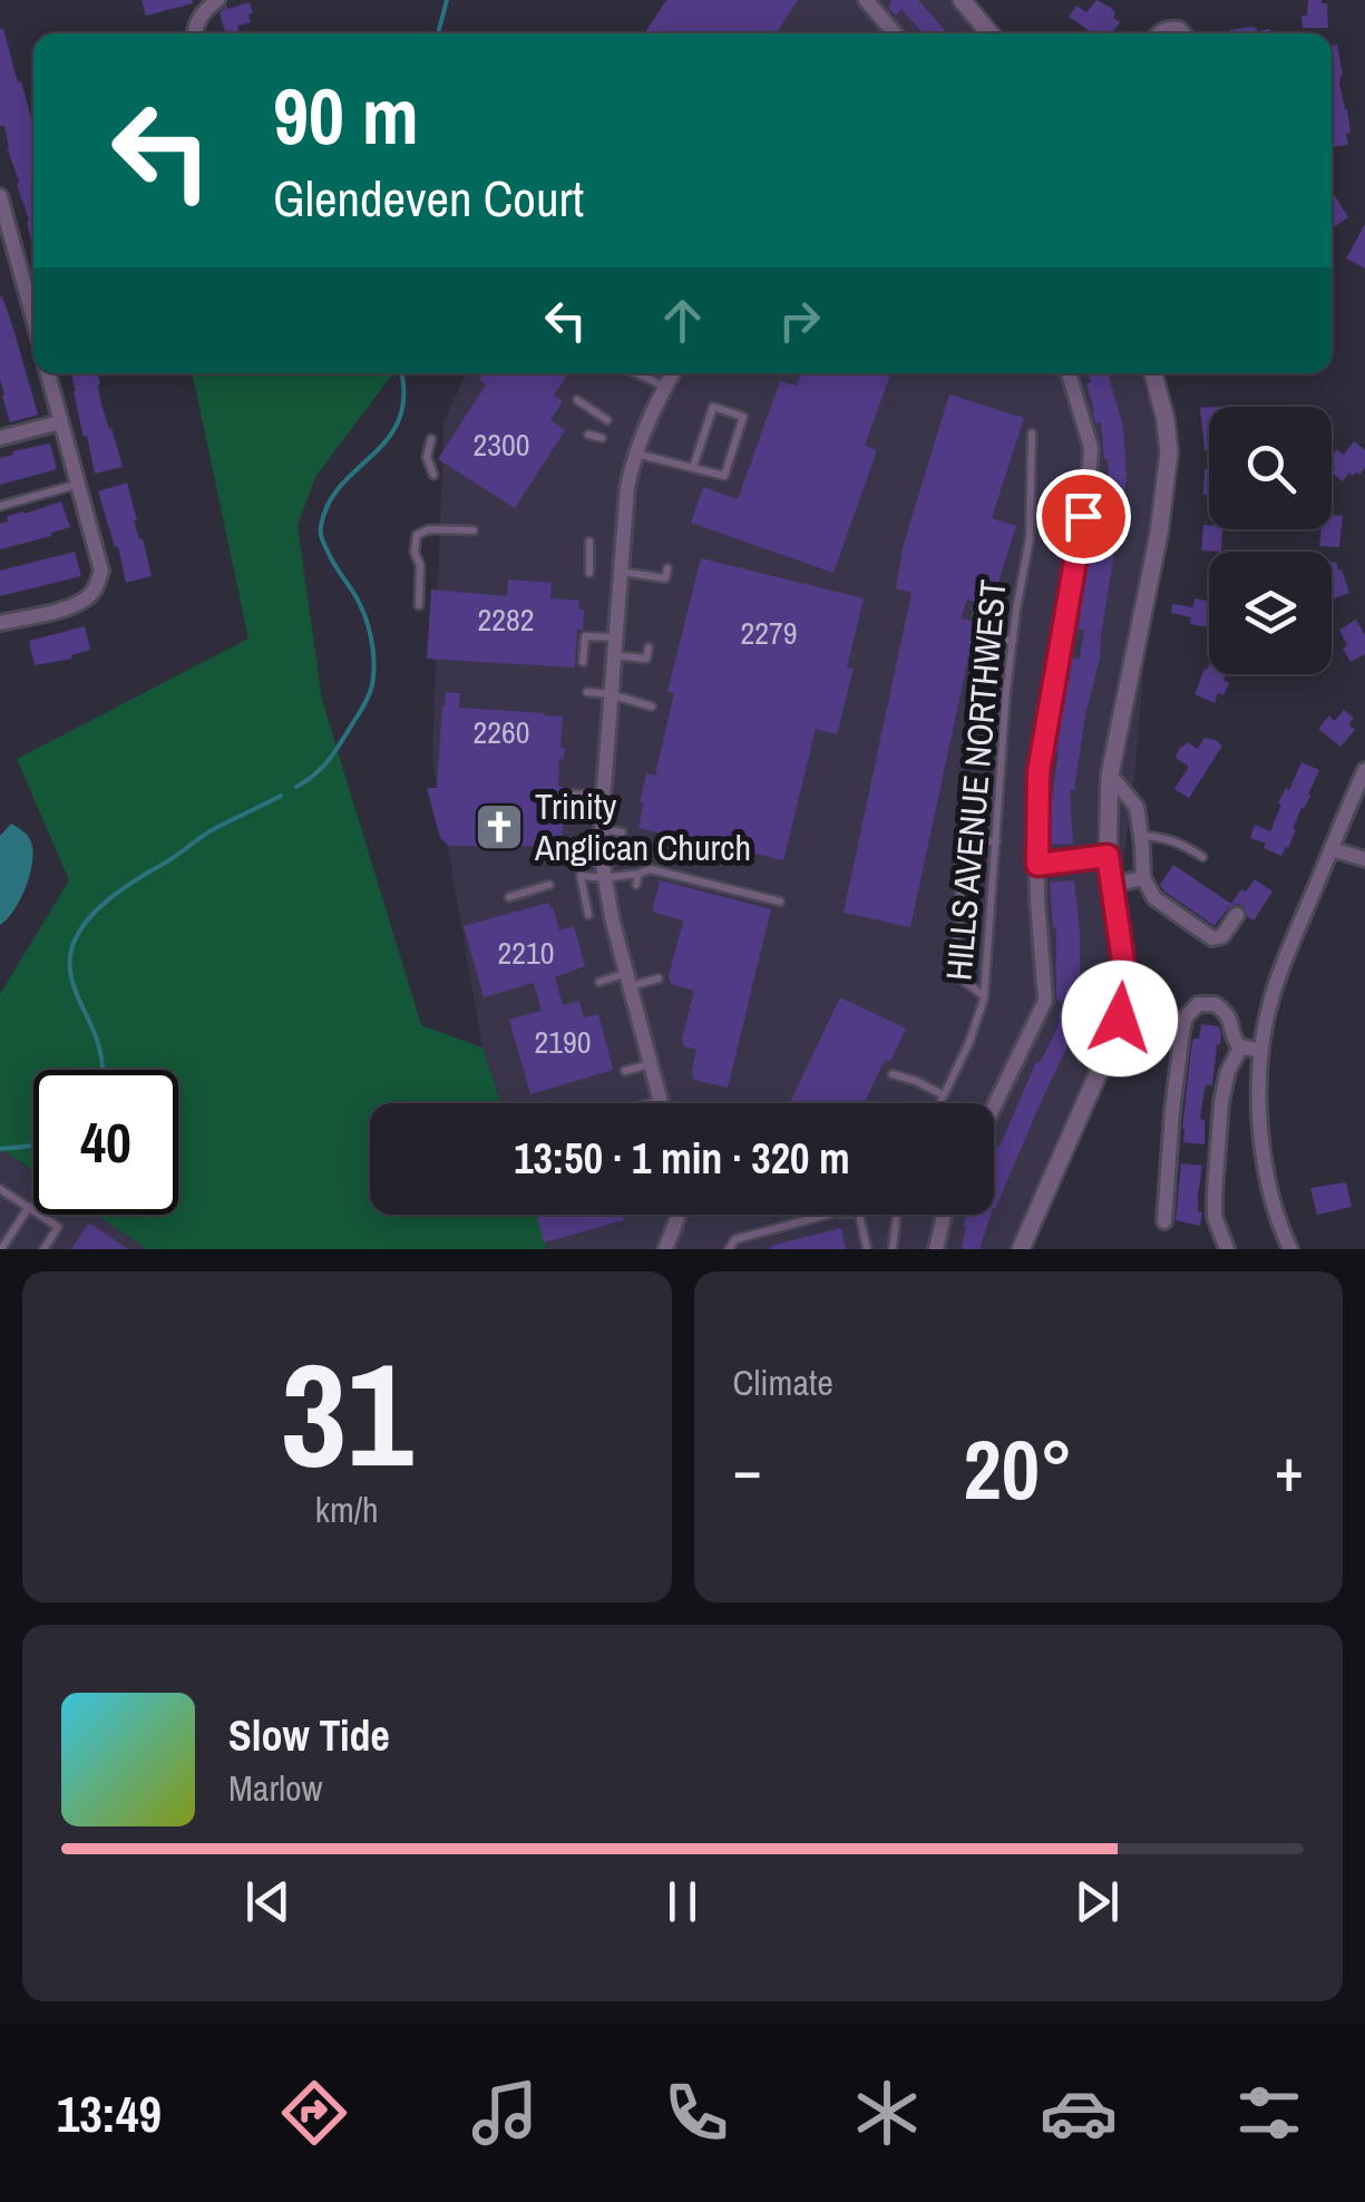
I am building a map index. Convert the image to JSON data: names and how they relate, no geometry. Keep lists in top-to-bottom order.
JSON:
{
  "streets": {
    "lane": ["HILLS AVENUE NORTHWEST"]
  },
  "places": {
    "church": ["Trinity Anglican Church"]
  },
  "house_numbers": [
    "2300",
    "2282",
    "2279",
    "2260",
    "2210",
    "2190"
  ],
  "page": {
    "turn": ["90 m", "Glendeven Court"],
    "limit": "40",
    "trip": "13:50 · 1 min · 320 m",
    "tile": [
      ["31", "km/h"],
      "Climate"
    ],
    "heat": ["−", "20°", "+"],
    "song": ["Slow Tide", "Marlow"],
    "tabs": "13:49"
  }
}
